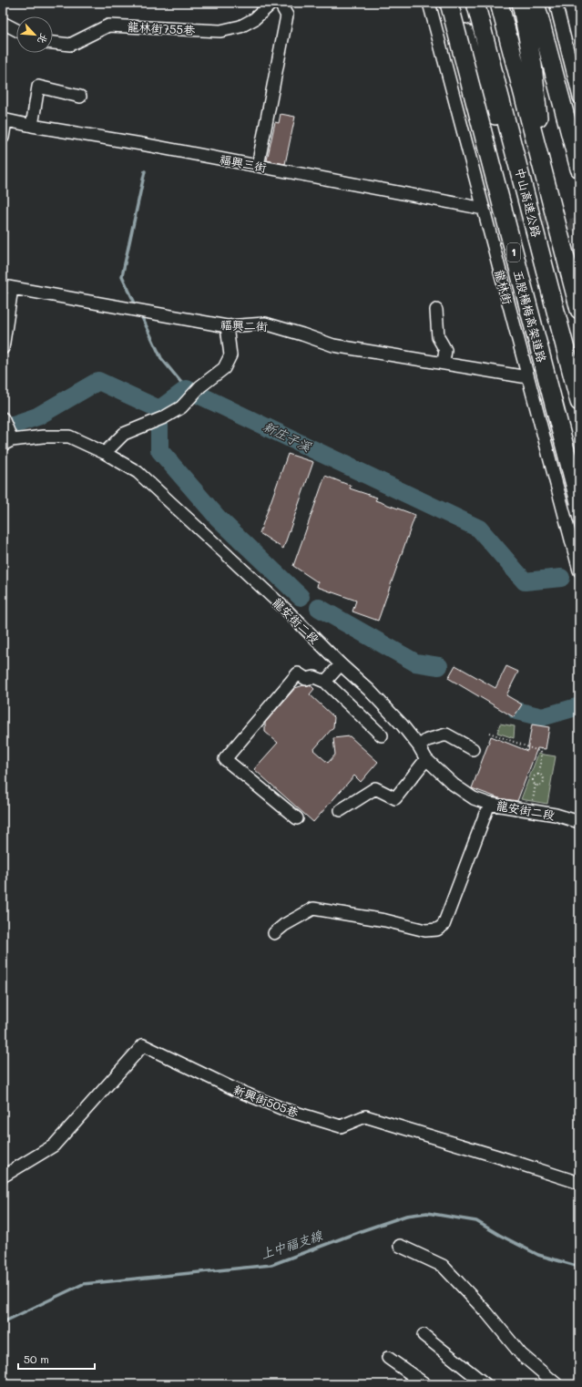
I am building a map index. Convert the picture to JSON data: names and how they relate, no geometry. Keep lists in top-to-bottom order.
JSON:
{
  "streets": {
    "highway": ["中山高速公路", "1", "五股楊梅高架道路"],
    "street": [
      "龍林街755巷",
      "福興三街",
      "龍林街",
      "福興二街",
      "龍安街二段",
      "新興街505巷"
    ]
  },
  "crossings": [
    ["福興三街", "龍林街"],
    ["龍林街", "福興二街"]
  ],
  "water": ["新庄子溪", "上中福支線"],
  "scale_bar": "50 m",
  "north": "bottom right"
}
